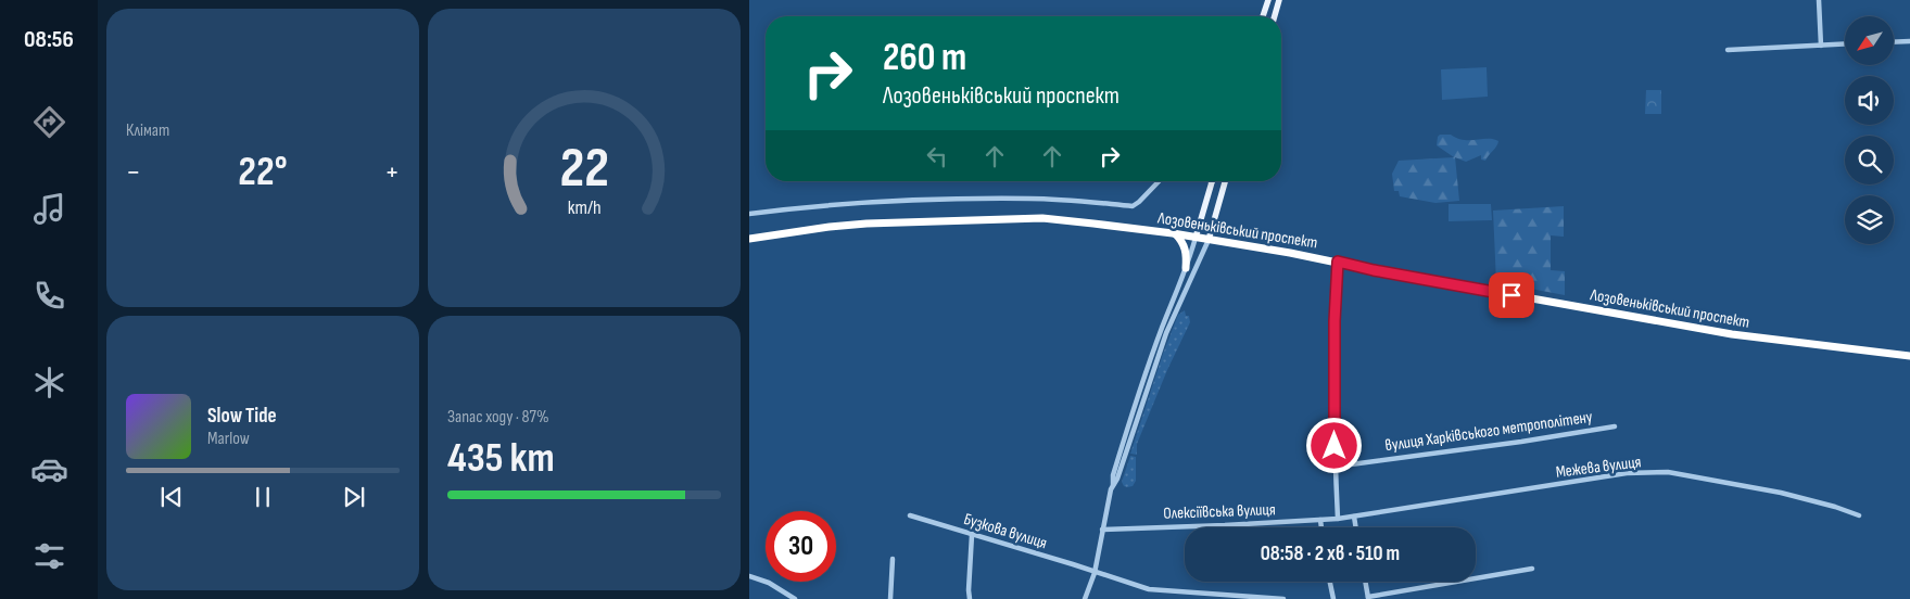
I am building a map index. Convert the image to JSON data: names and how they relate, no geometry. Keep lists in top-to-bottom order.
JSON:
{
  "streets": {
    "highway": ["Лозовеньківський проспект"],
    "street": [
      "вулиця Харківського метрополітену",
      "Межева вулиця",
      "Олексіївська вулиця",
      "Бузкова вулиця"
    ]
  },
  "crossings": [
    ["Межева вулиця", "Олексіївська вулиця"]
  ],
  "north": "bottom left",
  "page": {
    "tabs": "08:56",
    "tile": [
      "Клімат",
      ["Запас ходу · 87%", "435 km"]
    ],
    "turn": ["260 m", "Лозовеньківський проспект"],
    "heat": ["−", "22°", "+"],
    "song": ["Slow Tide", "Marlow"],
    "limit": "30",
    "trip": "08:58 · 2 хв · 510 m",
    "gauge": ["22", "km/h"]
  }
}
